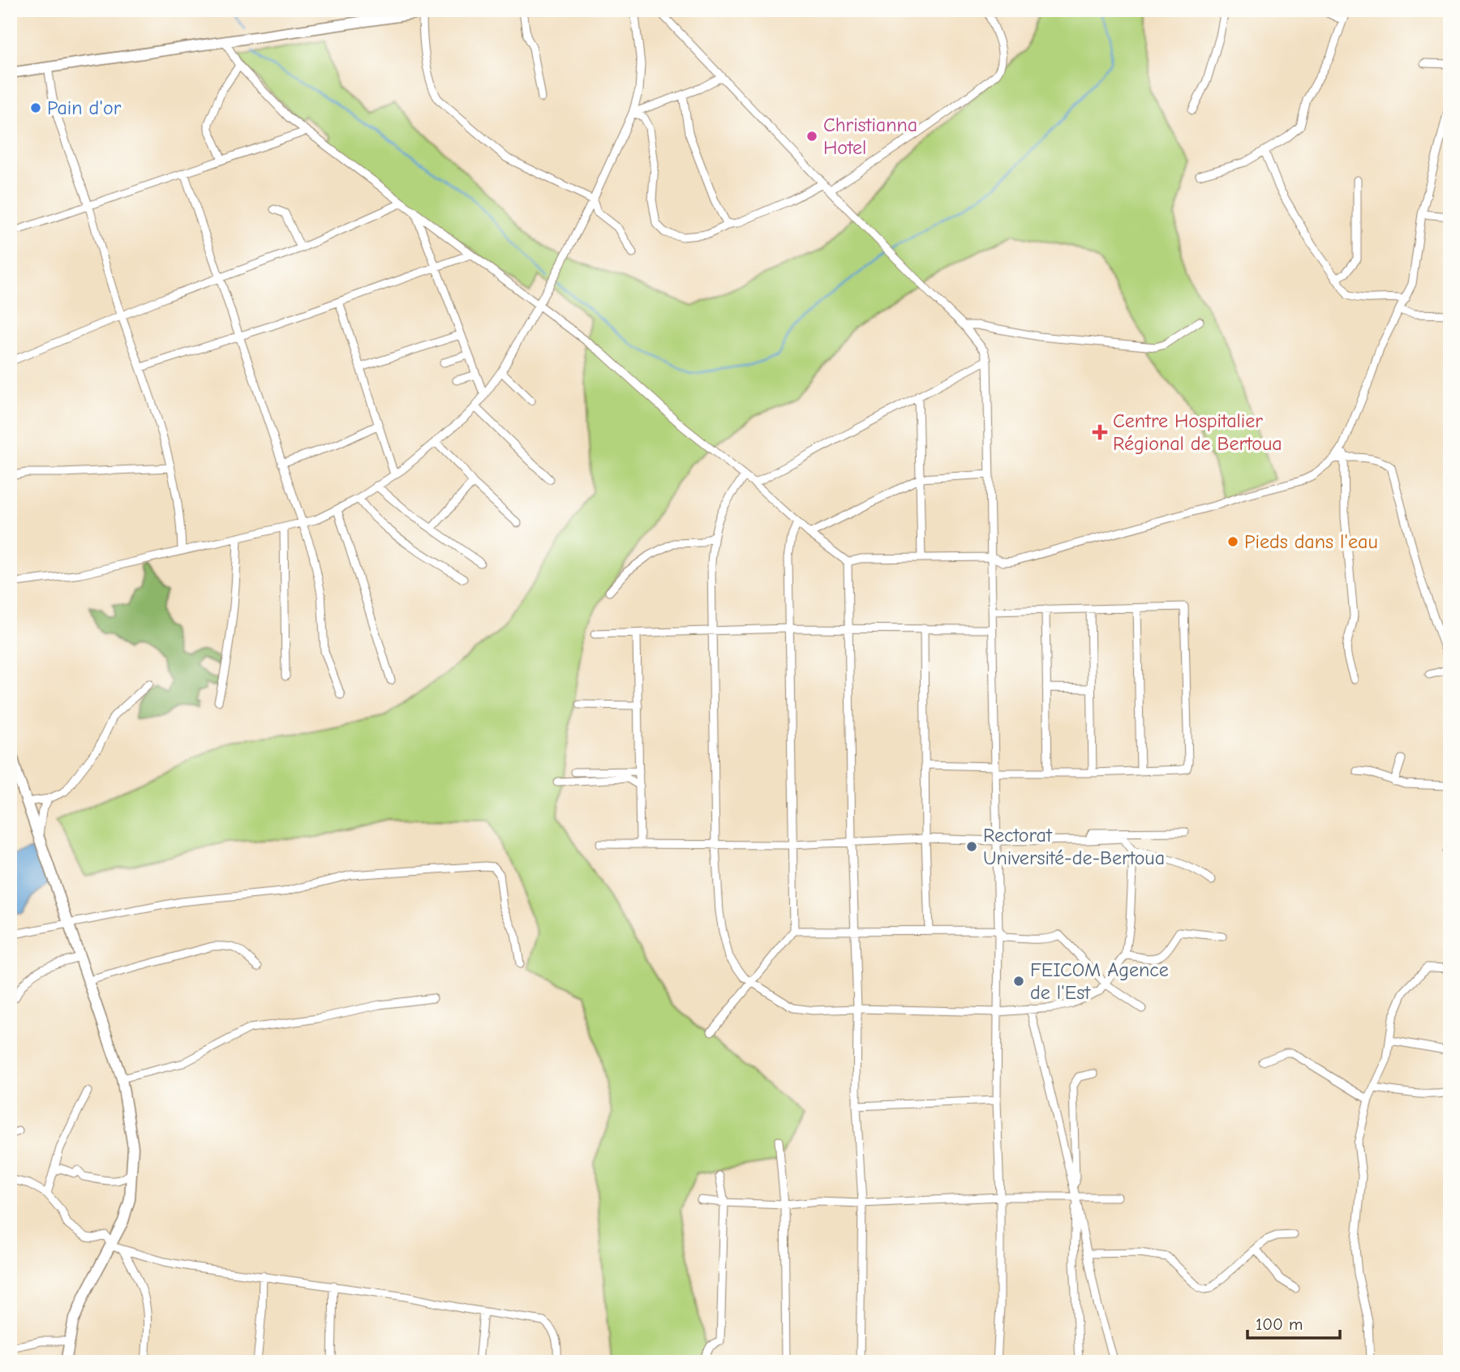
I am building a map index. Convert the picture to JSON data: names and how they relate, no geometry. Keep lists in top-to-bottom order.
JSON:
{
  "places": {
    "other": [
      "Pain d'or",
      "Christianna Hotel",
      "Pieds dans l'eau",
      "Rectorat Université-de-Bertoua",
      "FEICOM Agence de l'Est"
    ],
    "health": ["Centre Hospitalier Régional de Bertoua"]
  },
  "scale_bar": "100 m"
}
